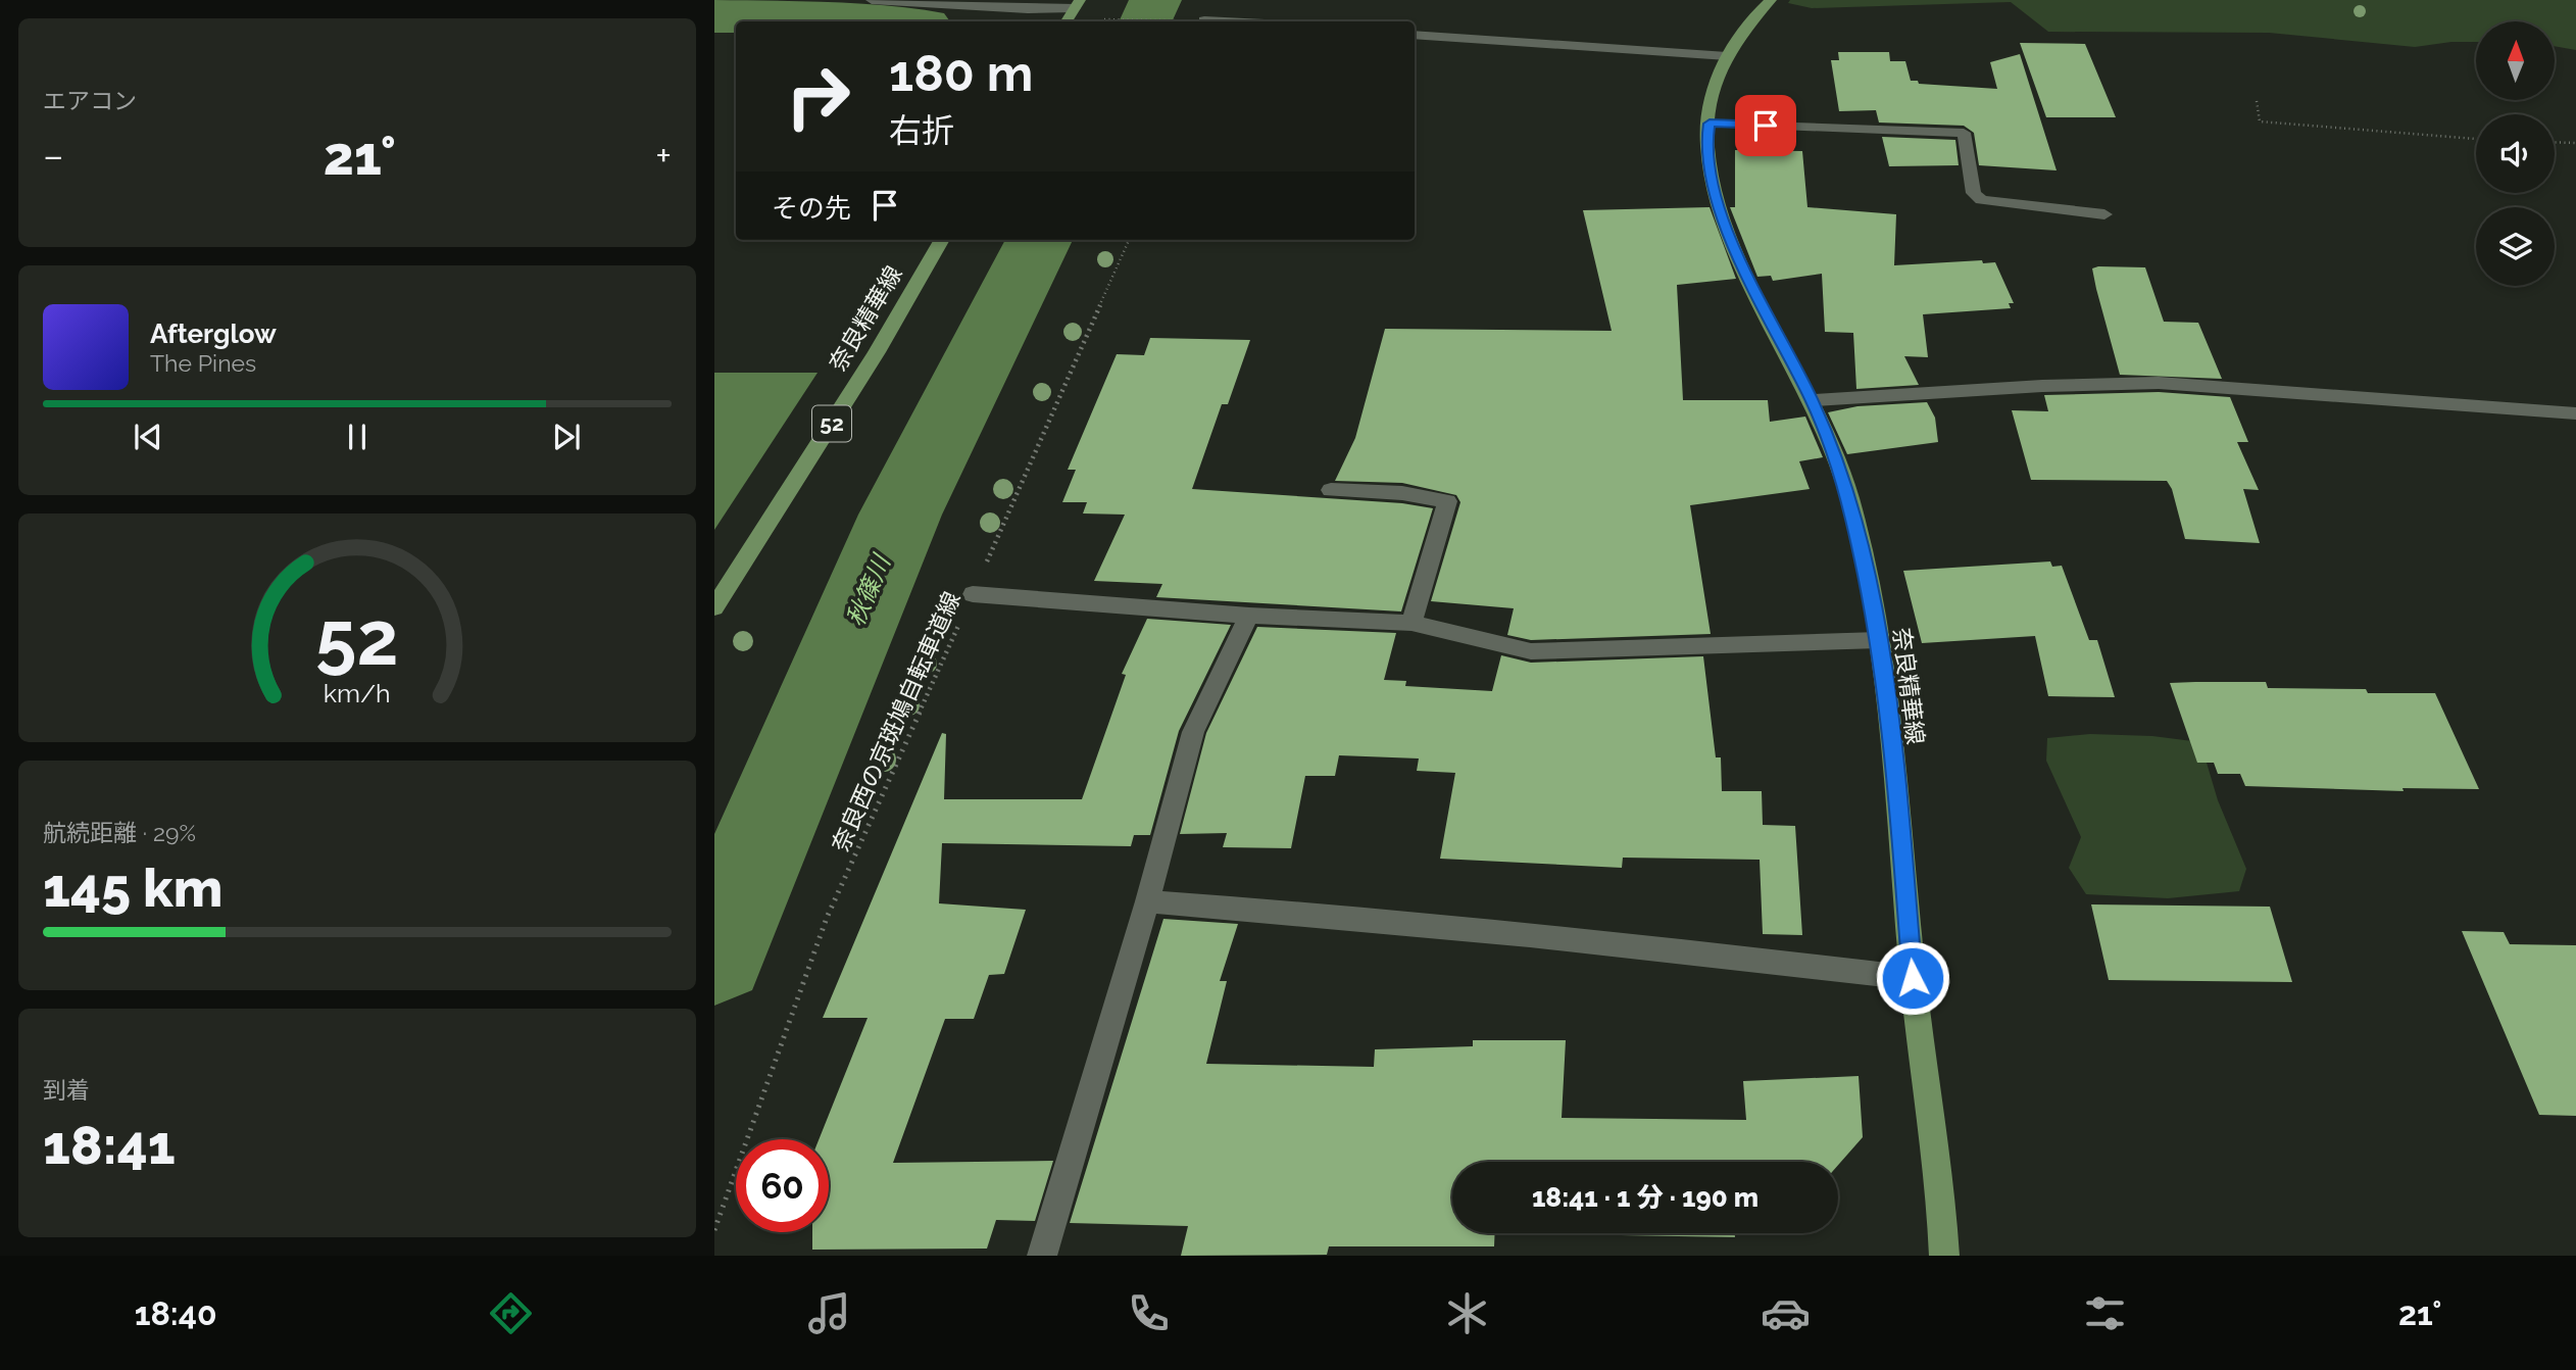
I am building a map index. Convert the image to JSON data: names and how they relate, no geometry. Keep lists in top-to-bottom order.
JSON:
{
  "streets": {
    "main road": ["奈良精華線", "52"],
    "path": ["奈良西の京斑鳩自転車道線"]
  },
  "water": ["秋篠川"],
  "north": "top",
  "page": {
    "tile": [
      "エアコン",
      ["航続距離 · 29%", "145 km"],
      ["到着", "18:41"]
    ],
    "turn": ["180 m", "右折"],
    "heat": ["−", "21°", "+"],
    "then": "その先",
    "song": ["Afterglow", "The Pines"],
    "limit": "60",
    "trip": "18:41 · 1 分 · 190 m",
    "tabs": ["18:40", "21°"],
    "gauge": ["52", "km/h"]
  }
}
